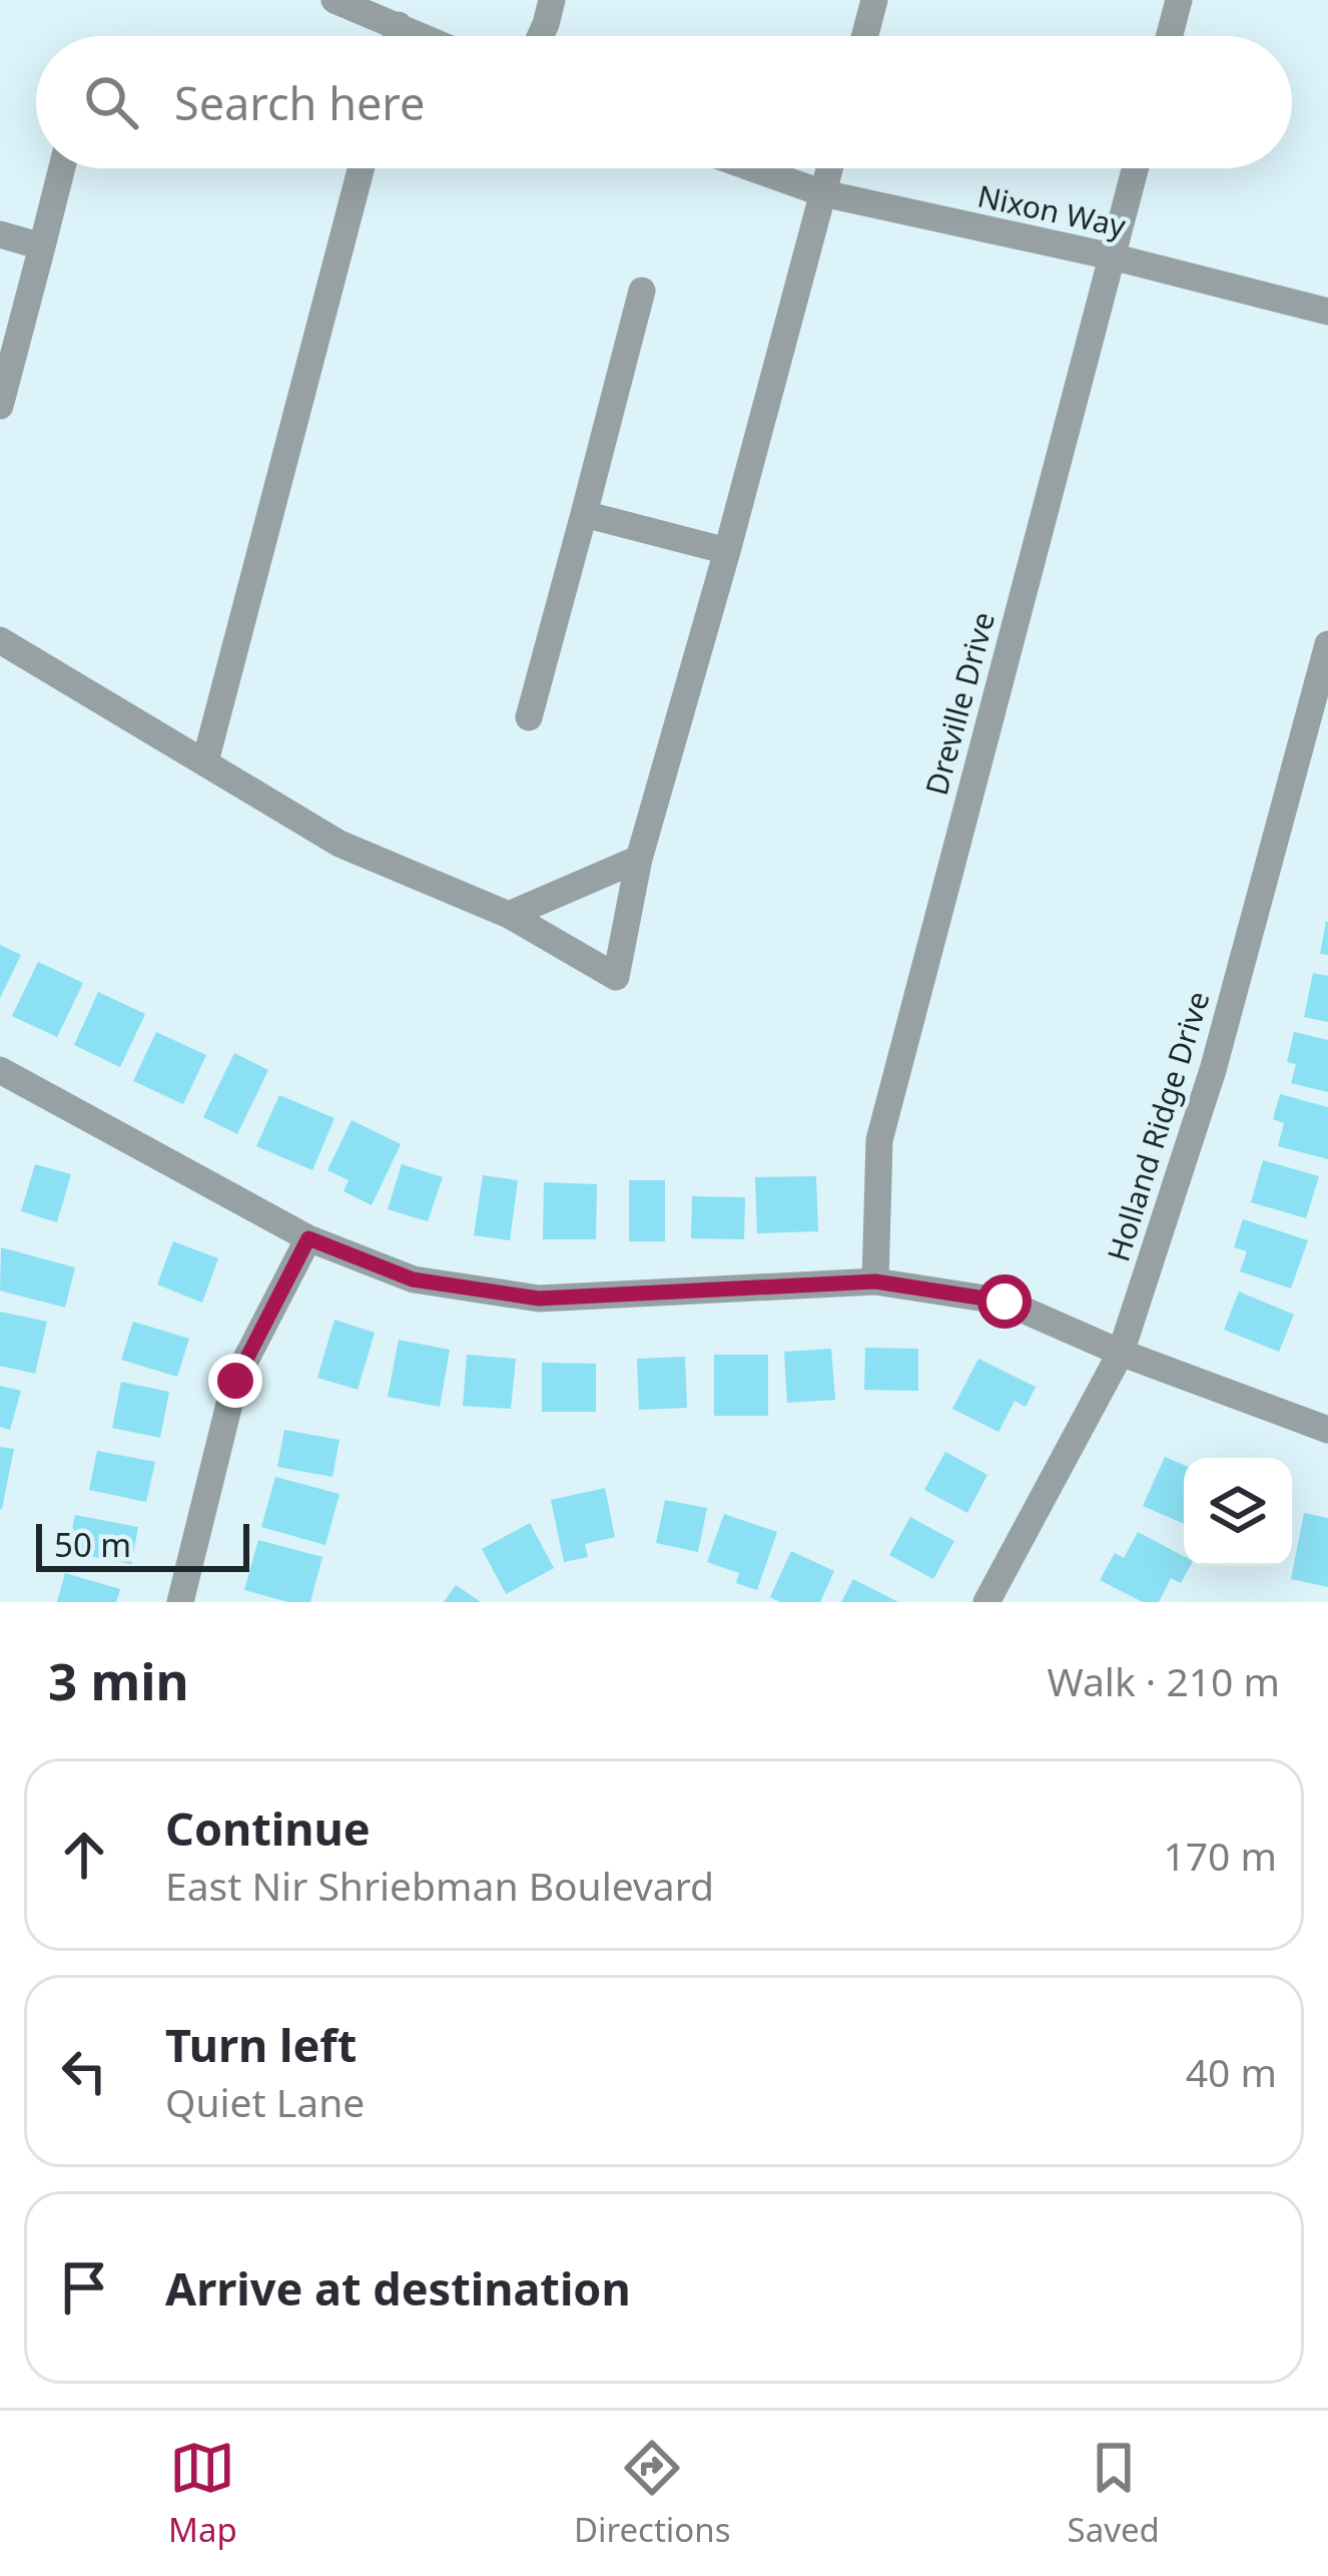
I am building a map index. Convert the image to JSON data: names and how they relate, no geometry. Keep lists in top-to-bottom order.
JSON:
{
  "streets": {
    "street": ["Nixon Way", "Dreville Drive", "Holland Ridge Drive"]
  },
  "crossings": [
    ["Nixon Way", "Dreville Drive"]
  ],
  "scale_bar": "50 m",
  "page": {
    "search": "Search here",
    "scale": "50 m",
    "heading": ["3 min", "Walk · 210 m"],
    "list": [
      ["Continue", "East Nir Shriebman Boulevard", "170 m"],
      ["Turn left", "Quiet Lane", "40 m"],
      "Arrive at destination"
    ],
    "nav": ["Map", "Directions", "Saved"]
  }
}
